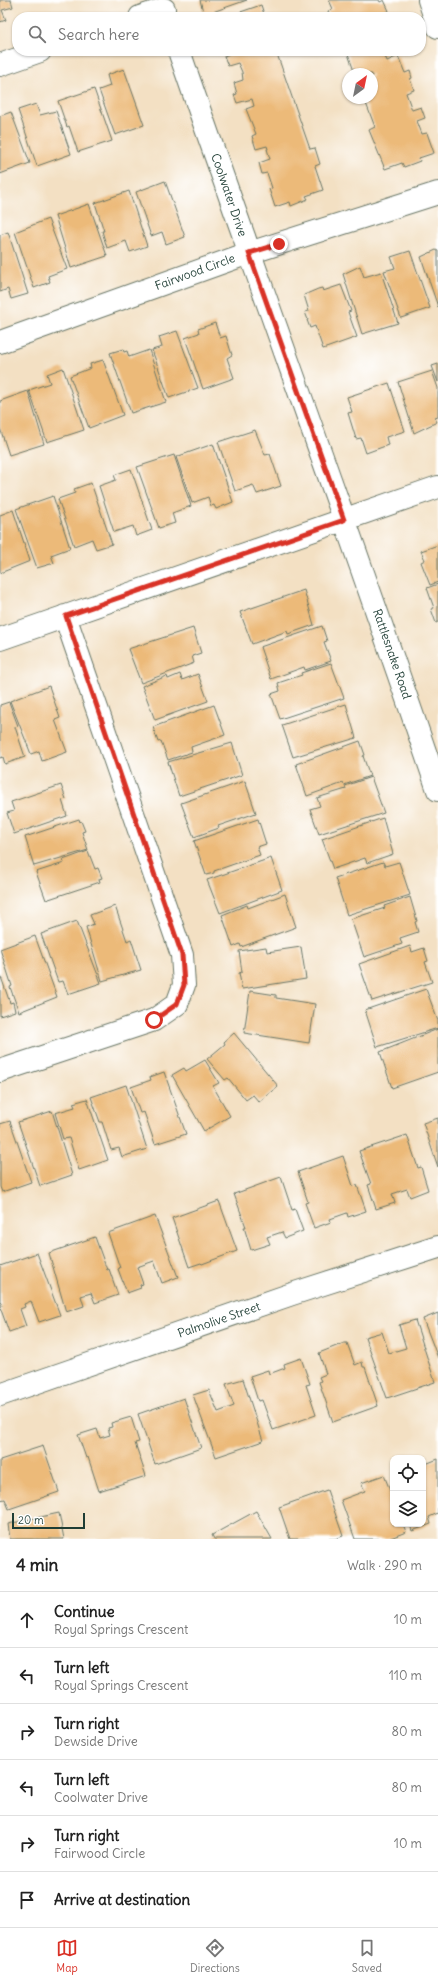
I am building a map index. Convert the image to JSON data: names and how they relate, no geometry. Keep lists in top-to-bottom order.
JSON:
{
  "streets": {
    "street": [
      "Coolwater Drive",
      "Fairwood Circle",
      "Rattlesnake Road",
      "Palmolive Street"
    ]
  },
  "crossings": [
    ["Coolwater Drive", "Fairwood Circle"],
    ["Coolwater Drive", "Rattlesnake Road"]
  ],
  "scale_bar": "20 m",
  "north": "top right",
  "page": {
    "search": "Search here",
    "scale": "20 m",
    "heading": ["4 min", "Walk · 290 m"],
    "list": [
      ["Continue", "Royal Springs Crescent", "10 m"],
      ["Turn left", "Royal Springs Crescent", "110 m"],
      ["Turn right", "Dewside Drive", "80 m"],
      ["Turn left", "Coolwater Drive", "80 m"],
      ["Turn right", "Fairwood Circle", "10 m"],
      "Arrive at destination"
    ],
    "nav": ["Map", "Directions", "Saved"]
  }
}
